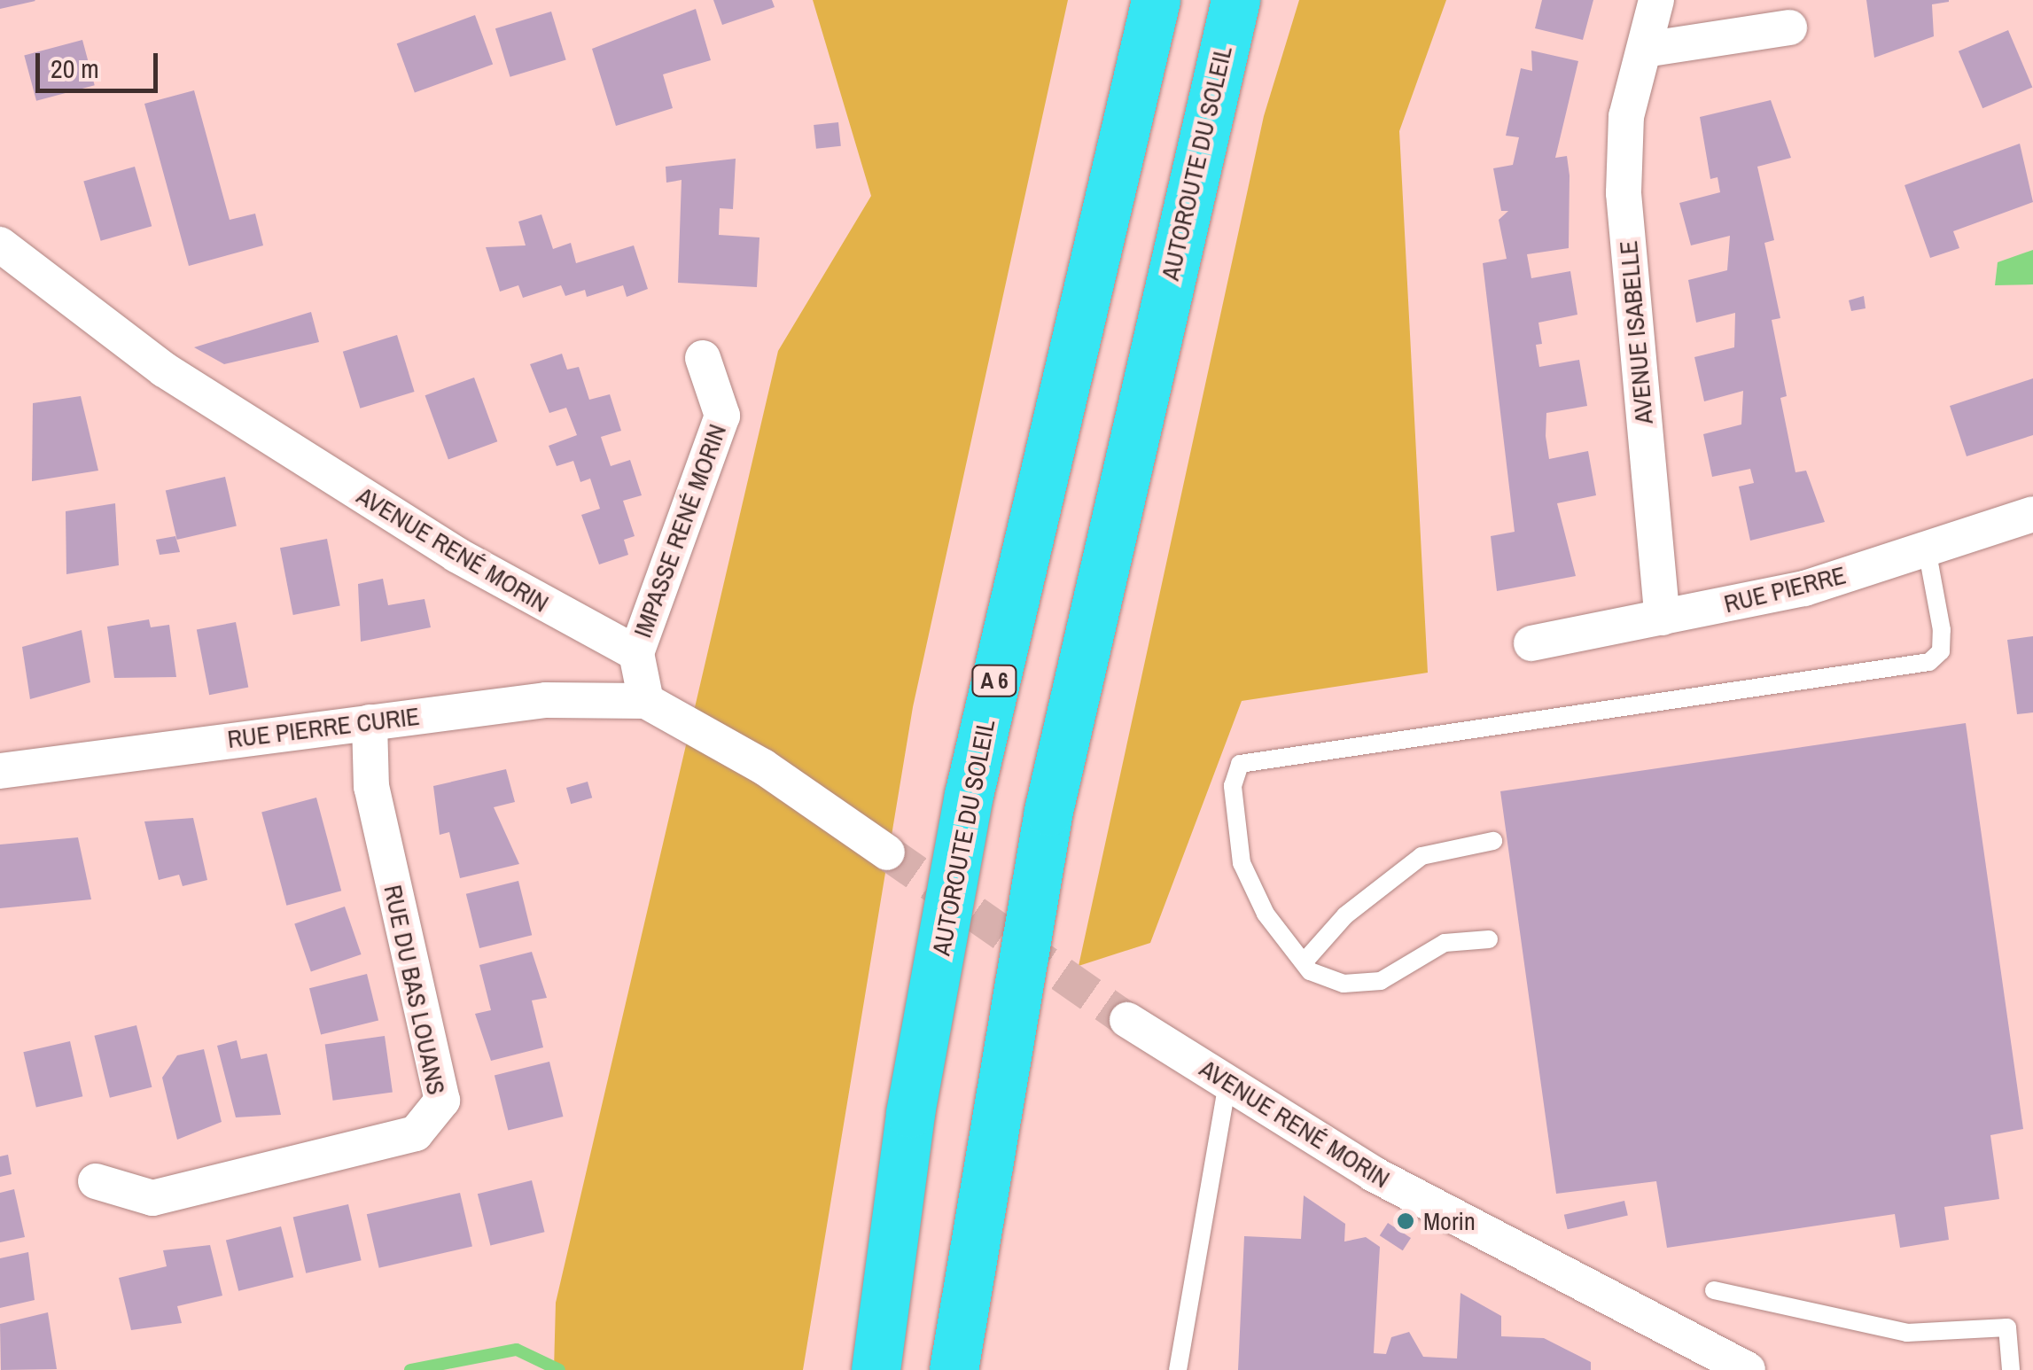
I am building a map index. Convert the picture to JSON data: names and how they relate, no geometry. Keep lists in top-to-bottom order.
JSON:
{
  "streets": {
    "highway": ["AUTOROUTE DU SOLEIL", "A 6"],
    "street": [
      "AVENUE ISABELLE",
      "IMPASSE RENÉ MORIN",
      "AVENUE RENÉ MORIN",
      "RUE PIERRE",
      "RUE PIERRE CURIE",
      "RUE DU BAS LOUANS"
    ]
  },
  "crossings": [
    ["AVENUE ISABELLE", "RUE PIERRE"],
    ["IMPASSE RENÉ MORIN", "AVENUE RENÉ MORIN"],
    ["RUE PIERRE CURIE", "RUE DU BAS LOUANS"]
  ],
  "places": ["Morin"],
  "scale_bar": "20 m"
}
